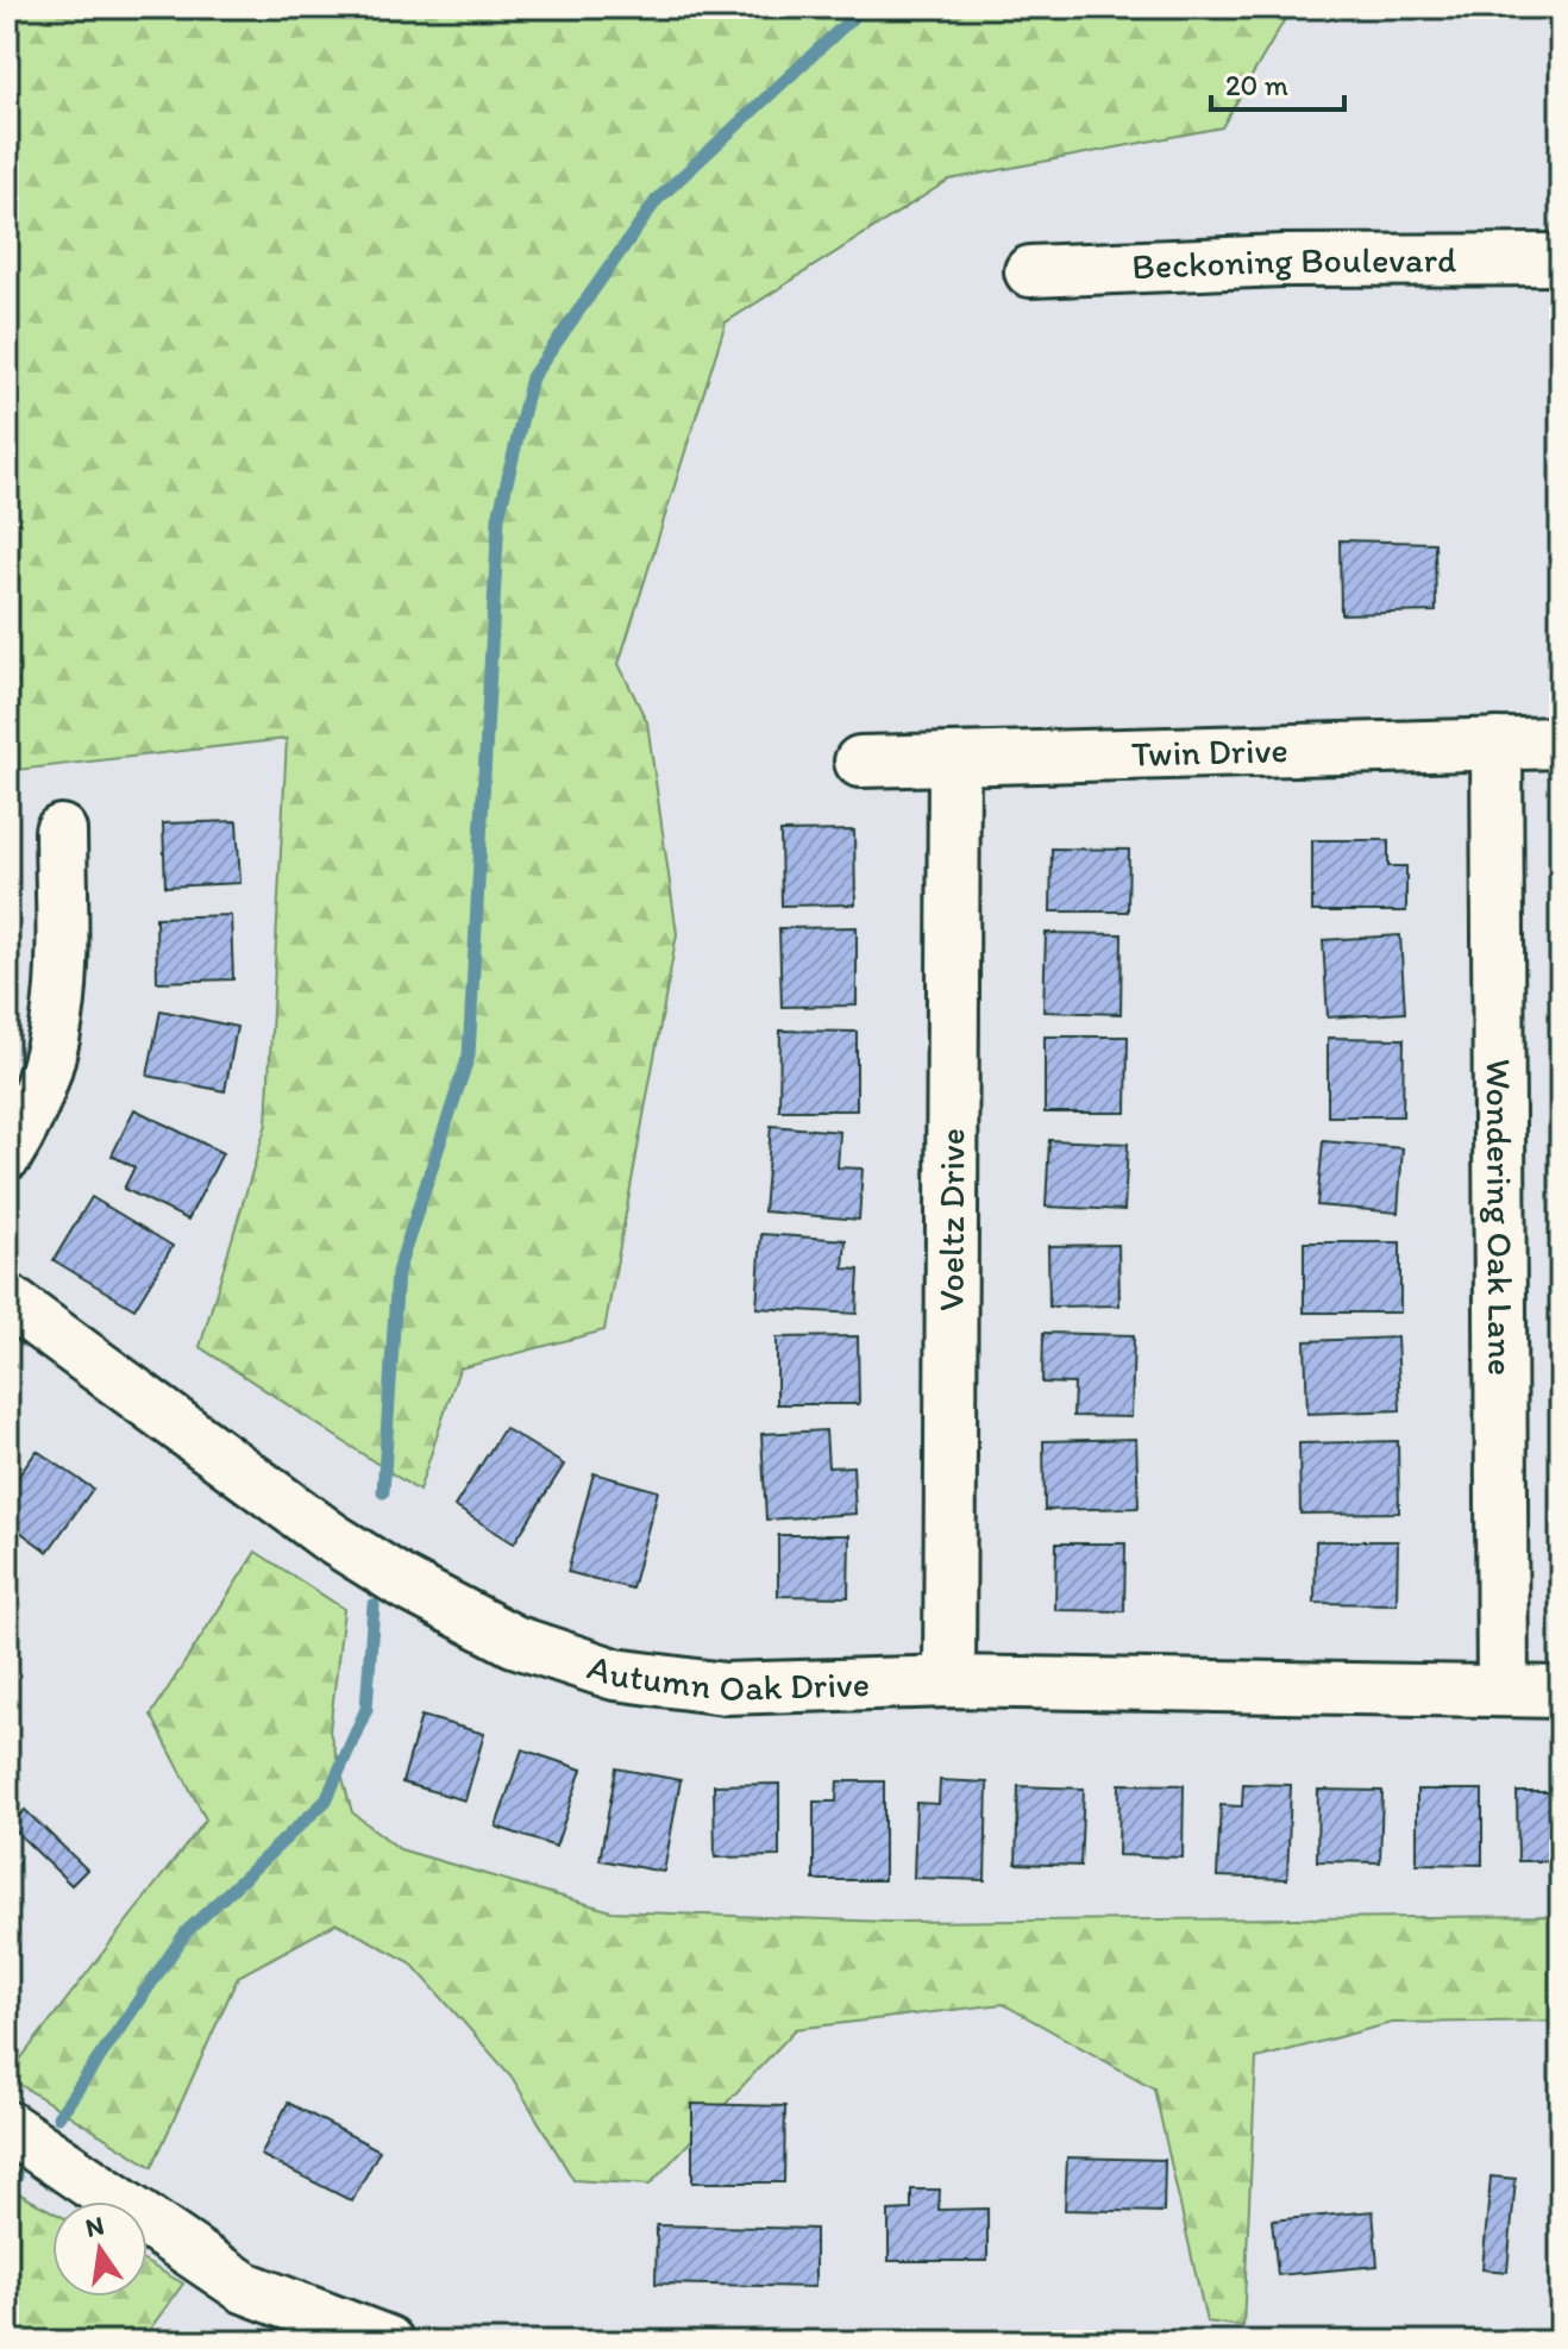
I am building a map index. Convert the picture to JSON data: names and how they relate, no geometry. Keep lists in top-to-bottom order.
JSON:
{
  "streets": {
    "street": [
      "Beckoning Boulevard",
      "Twin Drive",
      "Wondering Oak Lane",
      "Voeltz Drive",
      "Autumn Oak Drive"
    ]
  },
  "crossings": [
    ["Twin Drive", "Wondering Oak Lane"],
    ["Twin Drive", "Voeltz Drive"],
    ["Wondering Oak Lane", "Autumn Oak Drive"],
    ["Voeltz Drive", "Autumn Oak Drive"]
  ],
  "scale_bar": "20 m",
  "north": "top"
}
